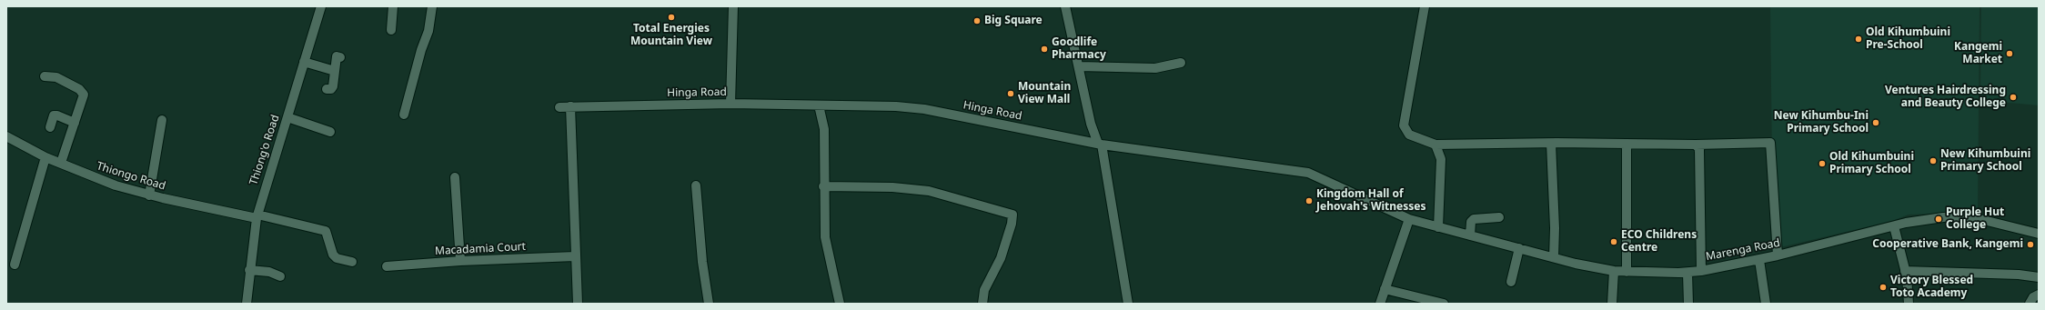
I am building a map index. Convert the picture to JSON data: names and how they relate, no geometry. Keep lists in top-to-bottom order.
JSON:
{
  "streets": {
    "street": [
      "Hinga Road",
      "Thiong'o Road",
      "Thiongo Road",
      "Macadamia Court",
      "Marenga Road"
    ]
  },
  "crossings": [
    ["Hinga Road", "Marenga Road"],
    ["Thiong'o Road", "Thiongo Road"]
  ],
  "places": [
    "Total Energies Mountain View",
    "Big Square",
    "Old Kihumbuini Pre-School",
    "Goodlife Pharmacy",
    "Kangemi Market",
    "Mountain View Mall",
    "Ventures Hairdressing and Beauty College",
    "New Kihumbu-Ini Primary School",
    "New Kihumbuini Primary School",
    "Old Kihumbuini Primary School",
    "Kingdom Hall of Jehovah's Witnesses",
    "Purple Hut College",
    "ECO Childrens Centre",
    "Cooperative Bank, Kangemi",
    "Victory Blessed Toto Academy"
  ]
}
